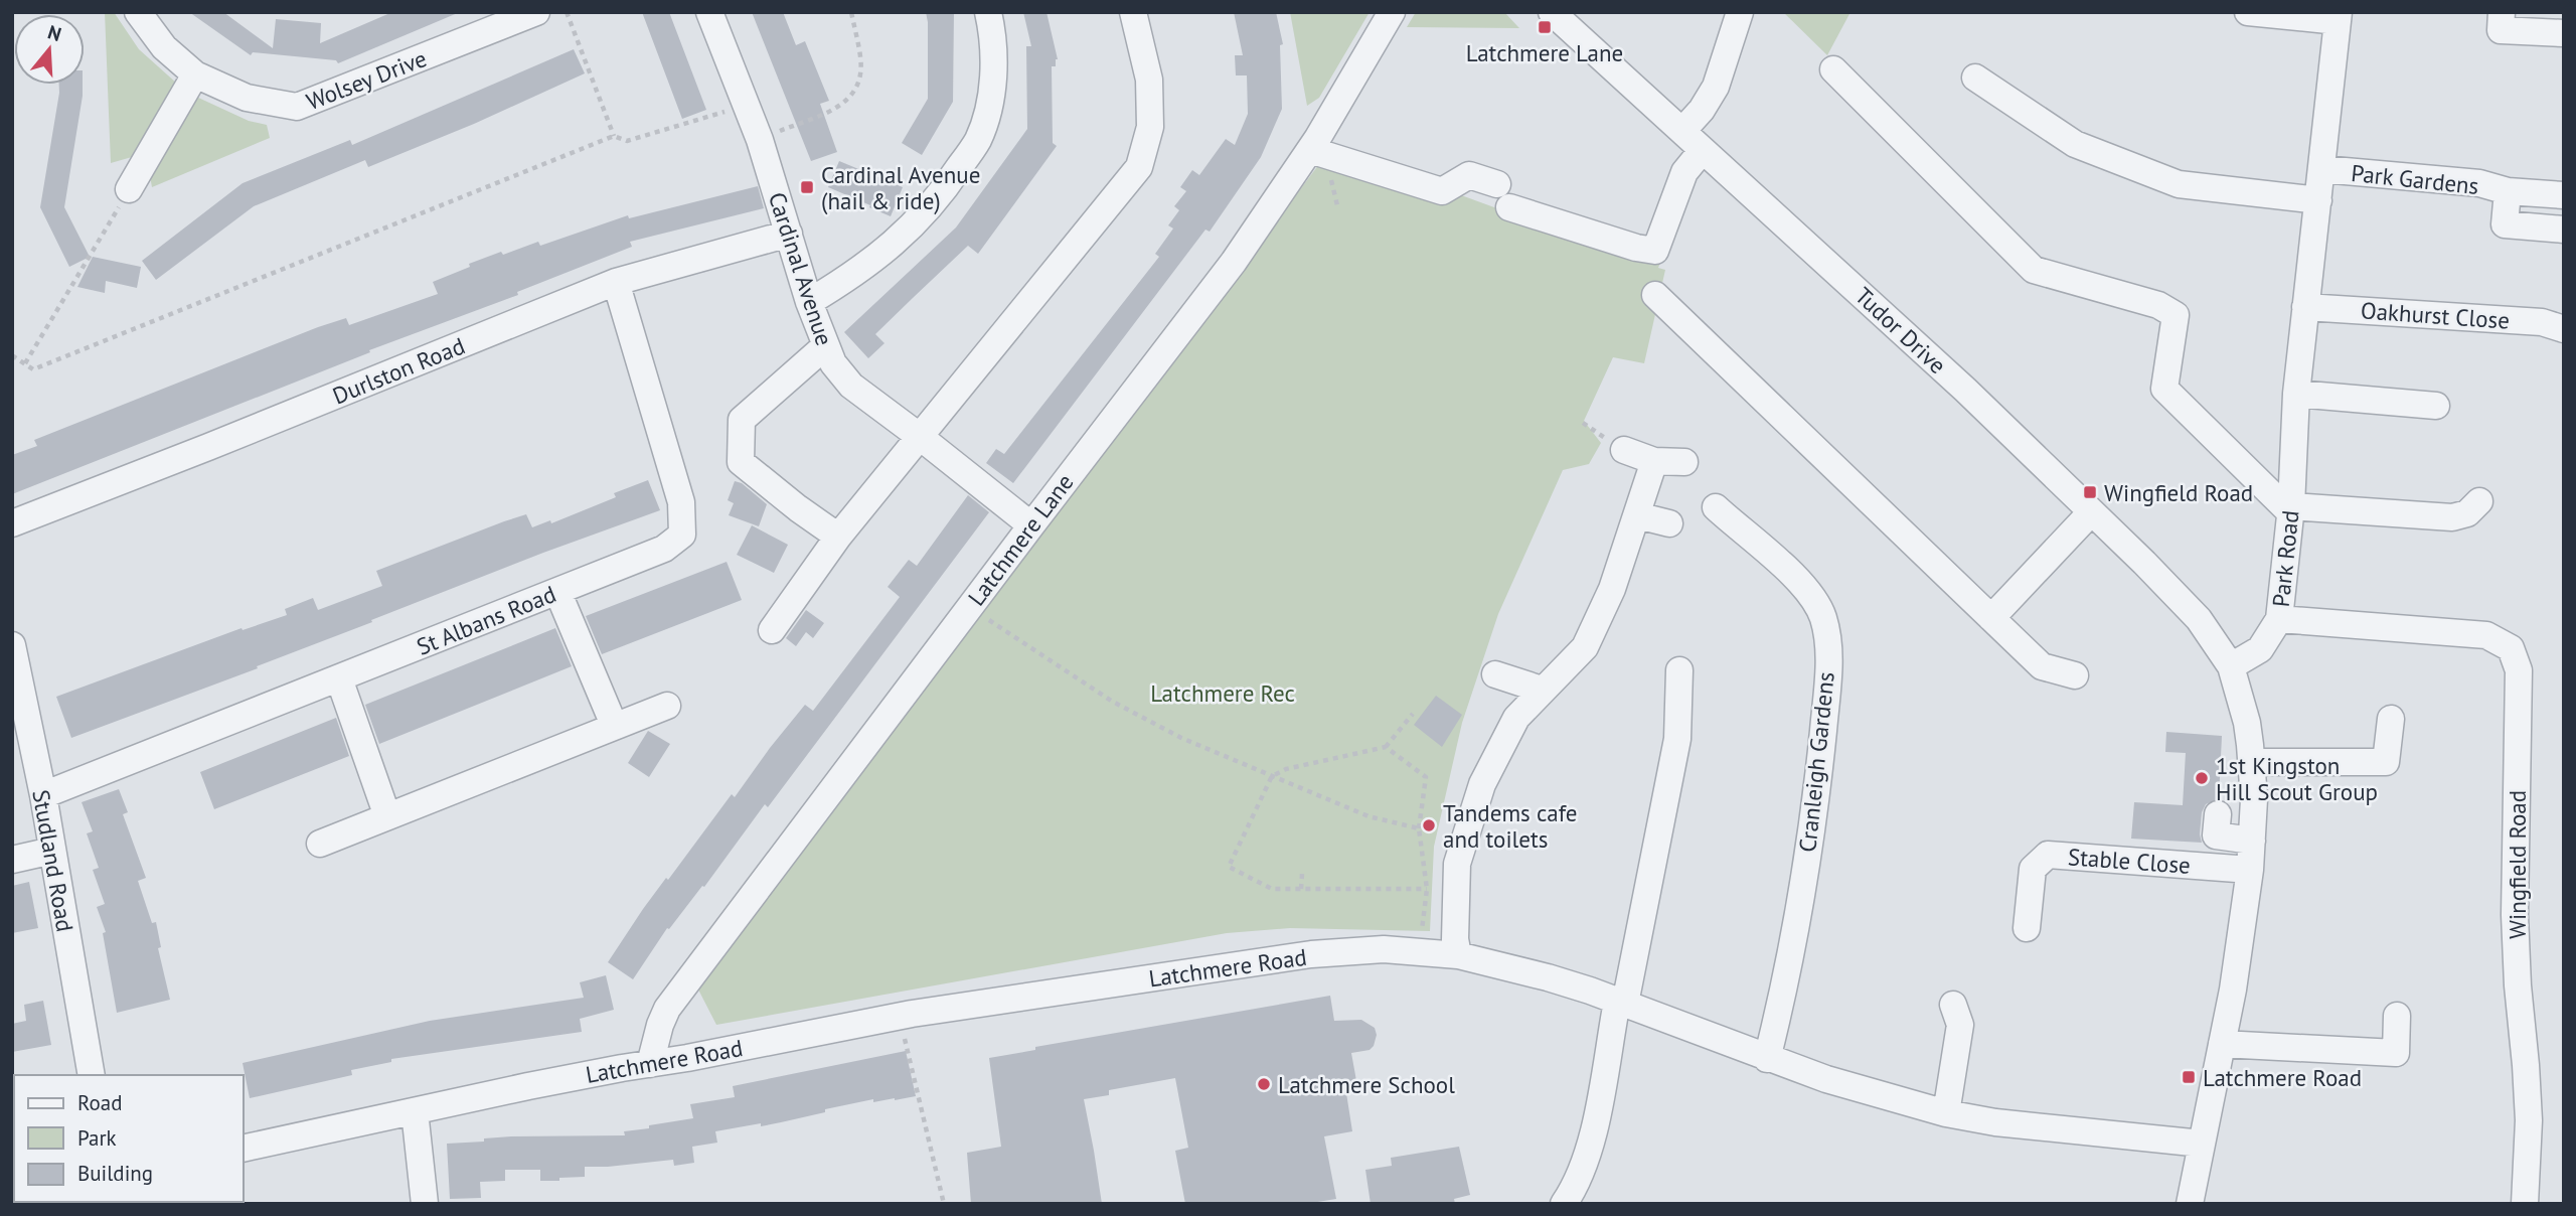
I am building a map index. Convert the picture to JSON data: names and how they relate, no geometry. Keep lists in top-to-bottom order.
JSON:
{
  "streets": {
    "street": [
      "Wolsey Drive",
      "Park Gardens",
      "Cardinal Avenue",
      "Oakhurst Close",
      "Tudor Drive",
      "Durlston Road",
      "Latchmere Lane",
      "Park Road",
      "St Albans Road",
      "Cranleigh Gardens",
      "Studland Road",
      "Stable Close",
      "Wingfield Road",
      "Latchmere Road"
    ]
  },
  "crossings": [
    ["Park Gardens", "Park Road"],
    ["Cardinal Avenue", "Durlston Road"],
    ["Cardinal Avenue", "Latchmere Lane"],
    ["Oakhurst Close", "Park Road"],
    ["Tudor Drive", "Park Road"],
    ["Durlston Road", "St Albans Road"],
    ["Latchmere Lane", "Latchmere Road"],
    ["Park Road", "Wingfield Road"],
    ["St Albans Road", "Studland Road"],
    ["Cranleigh Gardens", "Latchmere Road"]
  ],
  "parks": ["Latchmere Rec"],
  "places": {
    "transit": [
      "Latchmere Lane",
      "Cardinal Avenue (hail & ride)",
      "Wingfield Road",
      "Latchmere Road"
    ],
    "other": ["1st Kingston Hill Scout Group", "Tandems cafe and toilets", "Latchmere School"]
  },
  "legend": ["Road", "Park", "Building"],
  "north": "top"
}
